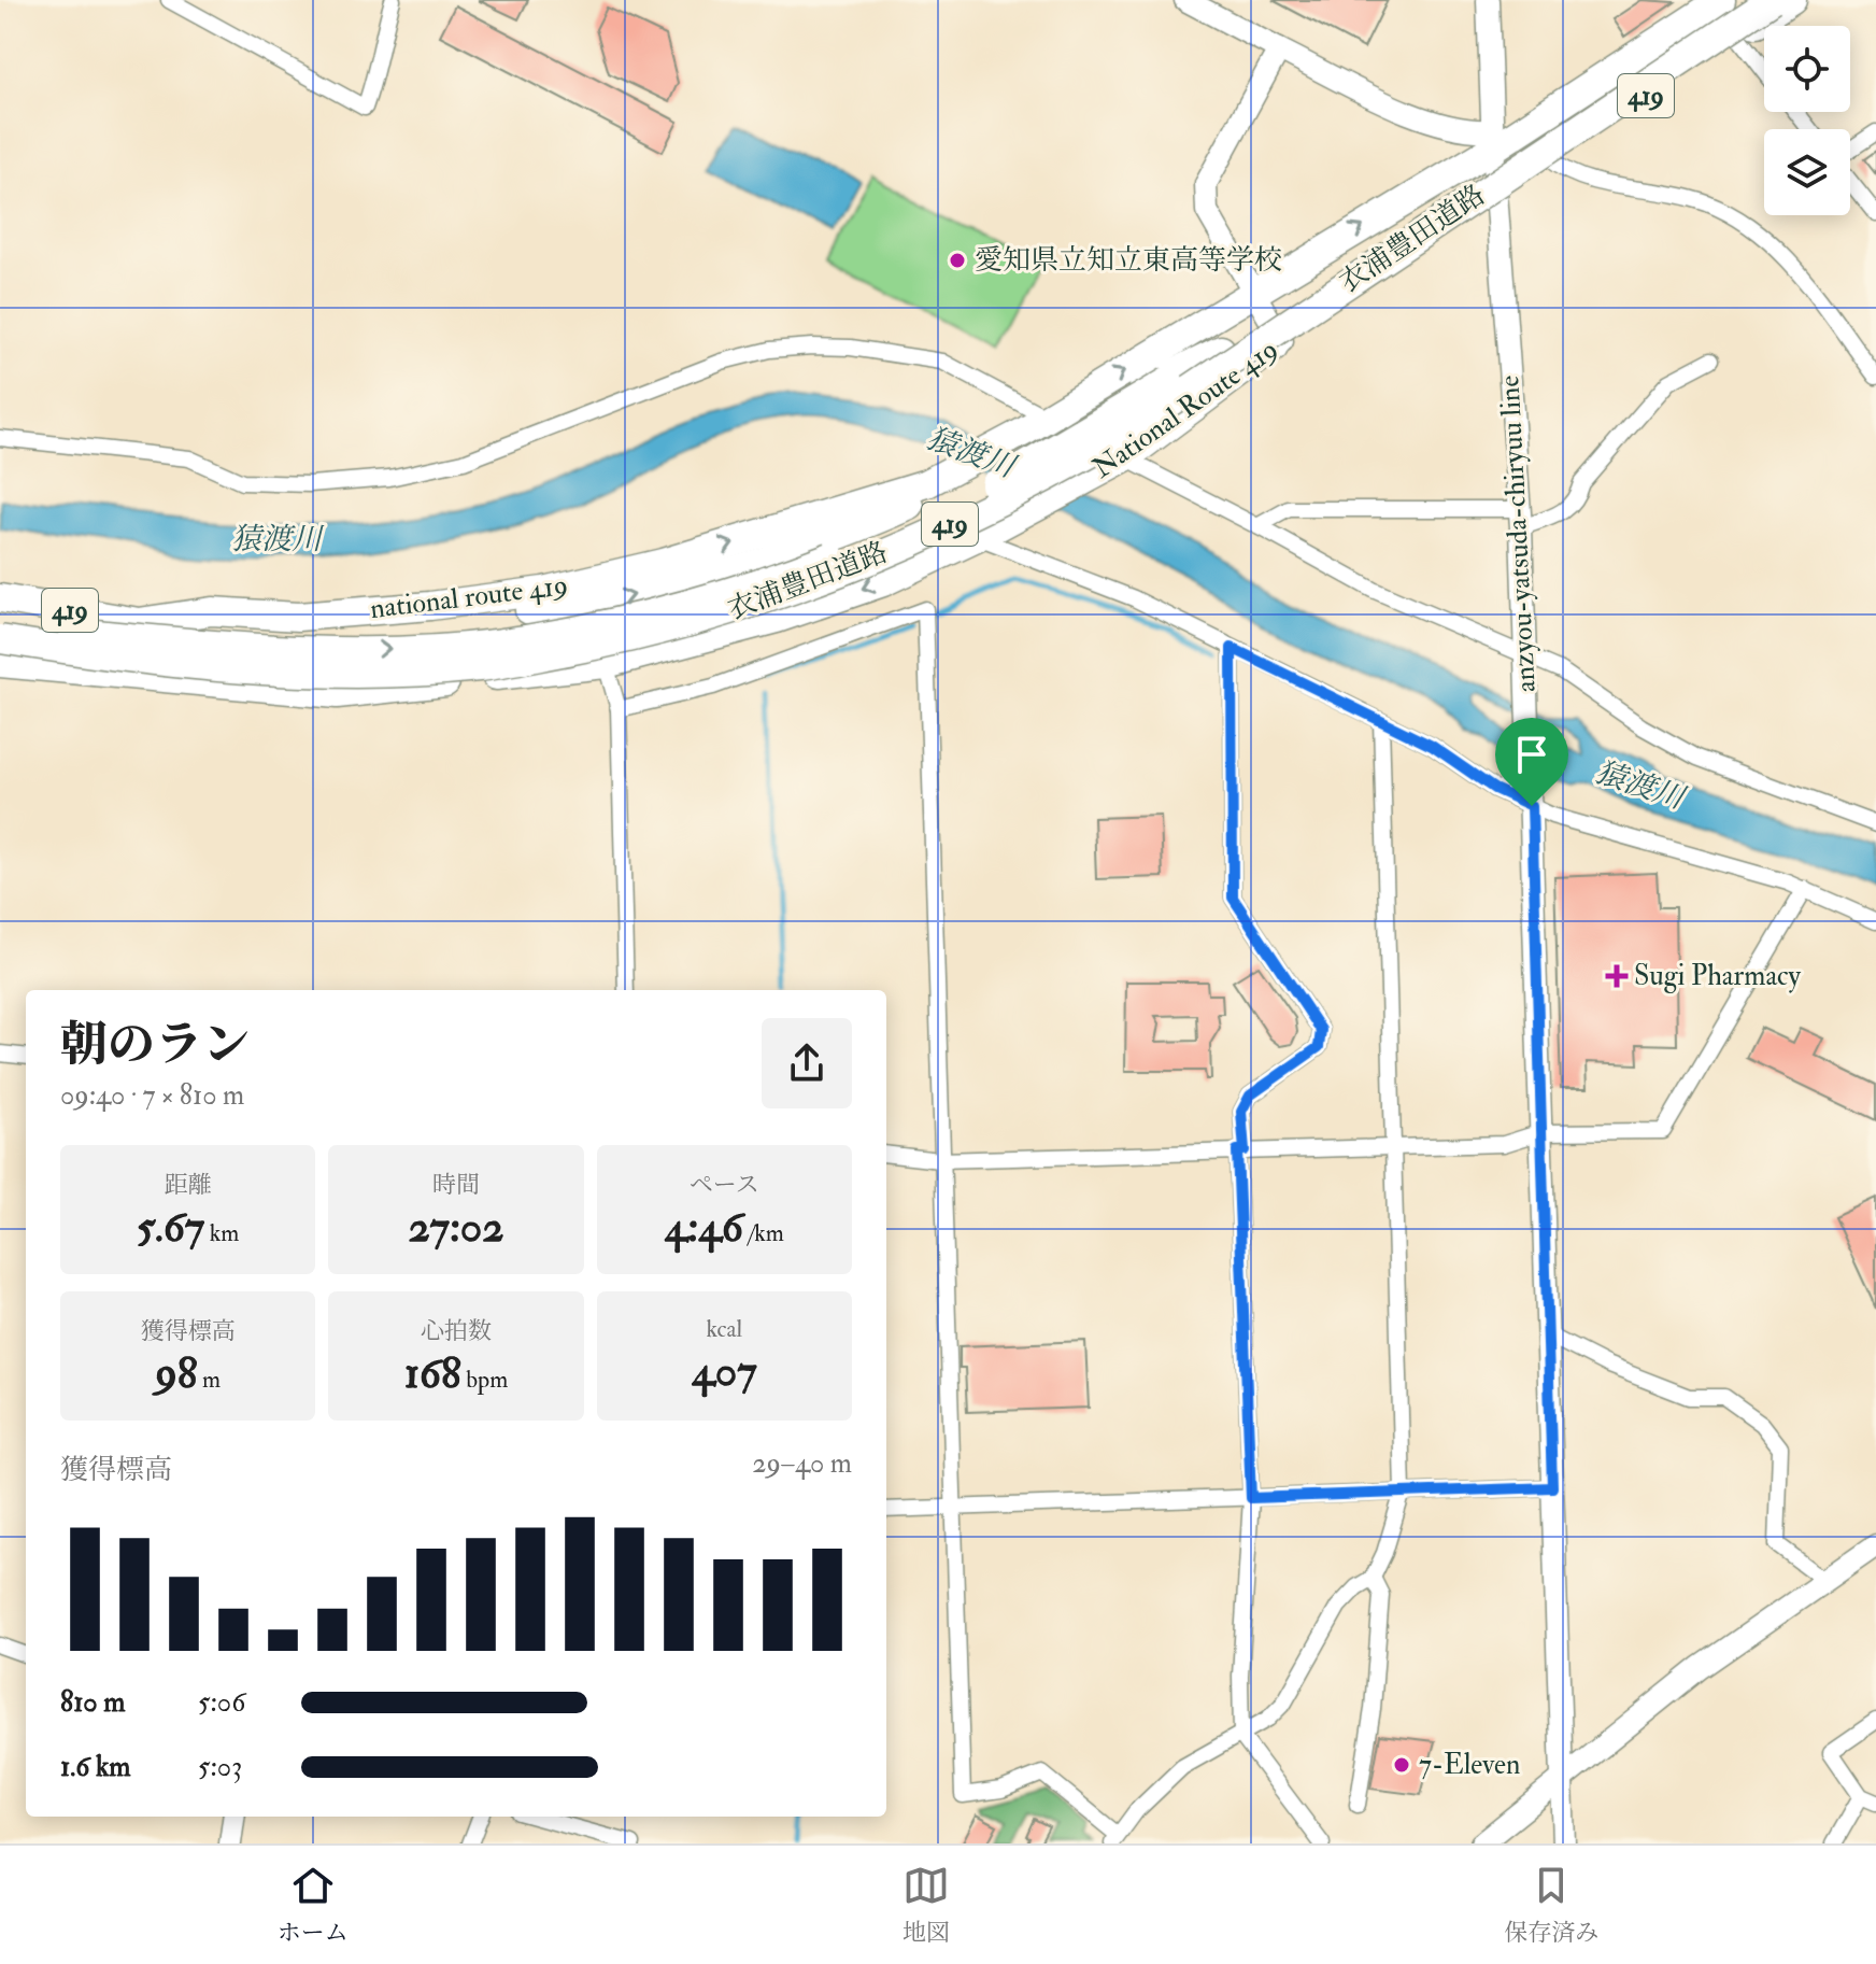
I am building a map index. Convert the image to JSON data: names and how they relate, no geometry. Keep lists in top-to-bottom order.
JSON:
{
  "streets": {
    "highway": [
      "419",
      "衣浦豊田道路",
      "National Route 419",
      "national route 419"
    ],
    "main road": ["anzyou-yatsuda-chiryuu line"]
  },
  "crossings": [
    ["419", "National Route 419"],
    ["419", "anzyou-yatsuda-chiryuu line"],
    ["衣浦豊田道路", "national route 419"],
    ["National Route 419", "anzyou-yatsuda-chiryuu line"],
    ["National Route 419", "national route 419"]
  ],
  "water": ["猿渡川"],
  "places": {
    "other": ["愛知県立知立東高等学校", "7-Eleven"],
    "health": ["Sugi Pharmacy"]
  },
  "page": {
    "heading": ["朝のラン", "09:40 · 7 × 810 m"],
    "stats": [
      ["距離", "5.67 km"],
      ["時間", "27:02"],
      ["ペース", "4:46 /km"],
      ["獲得標高", "98 m"],
      ["心拍数", "168 bpm"],
      ["kcal", "407"]
    ],
    "chart": ["獲得標高", "29–40 m"],
    "list": [
      {
        "name": "810 m",
        "note": "5:06"
      },
      {
        "name": "1.6 km",
        "note": "5:03"
      }
    ],
    "tabs": ["ホーム", "地図", "保存済み"]
  }
}
